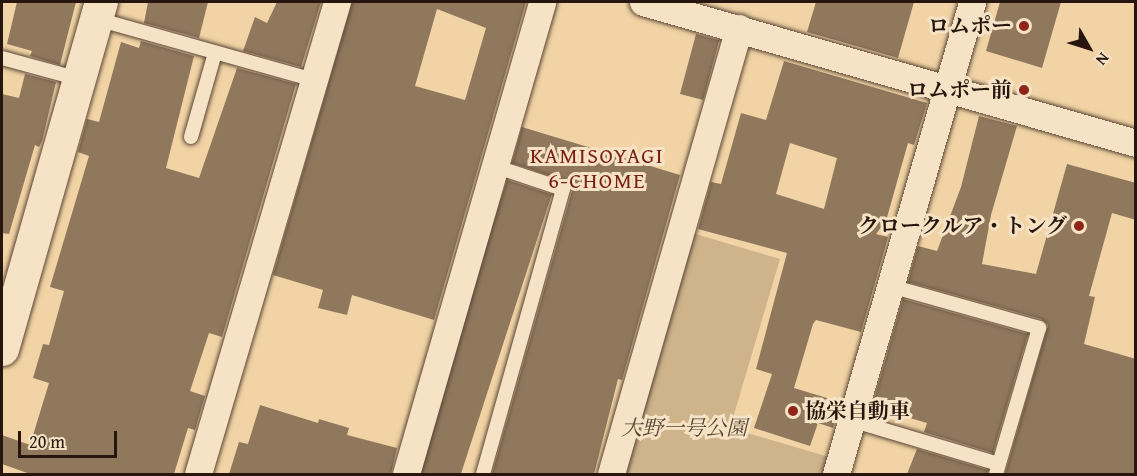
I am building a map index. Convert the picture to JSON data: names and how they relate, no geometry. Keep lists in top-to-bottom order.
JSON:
{
  "districts": ["KAMISOYAGI 6-CHOME"],
  "parks": ["大野一号公園"],
  "places": [
    "ロムポー",
    "ロムポー前",
    "クロークルア・トング",
    "協栄自動車"
  ],
  "scale_bar": "20 m",
  "north": "bottom right"
}
